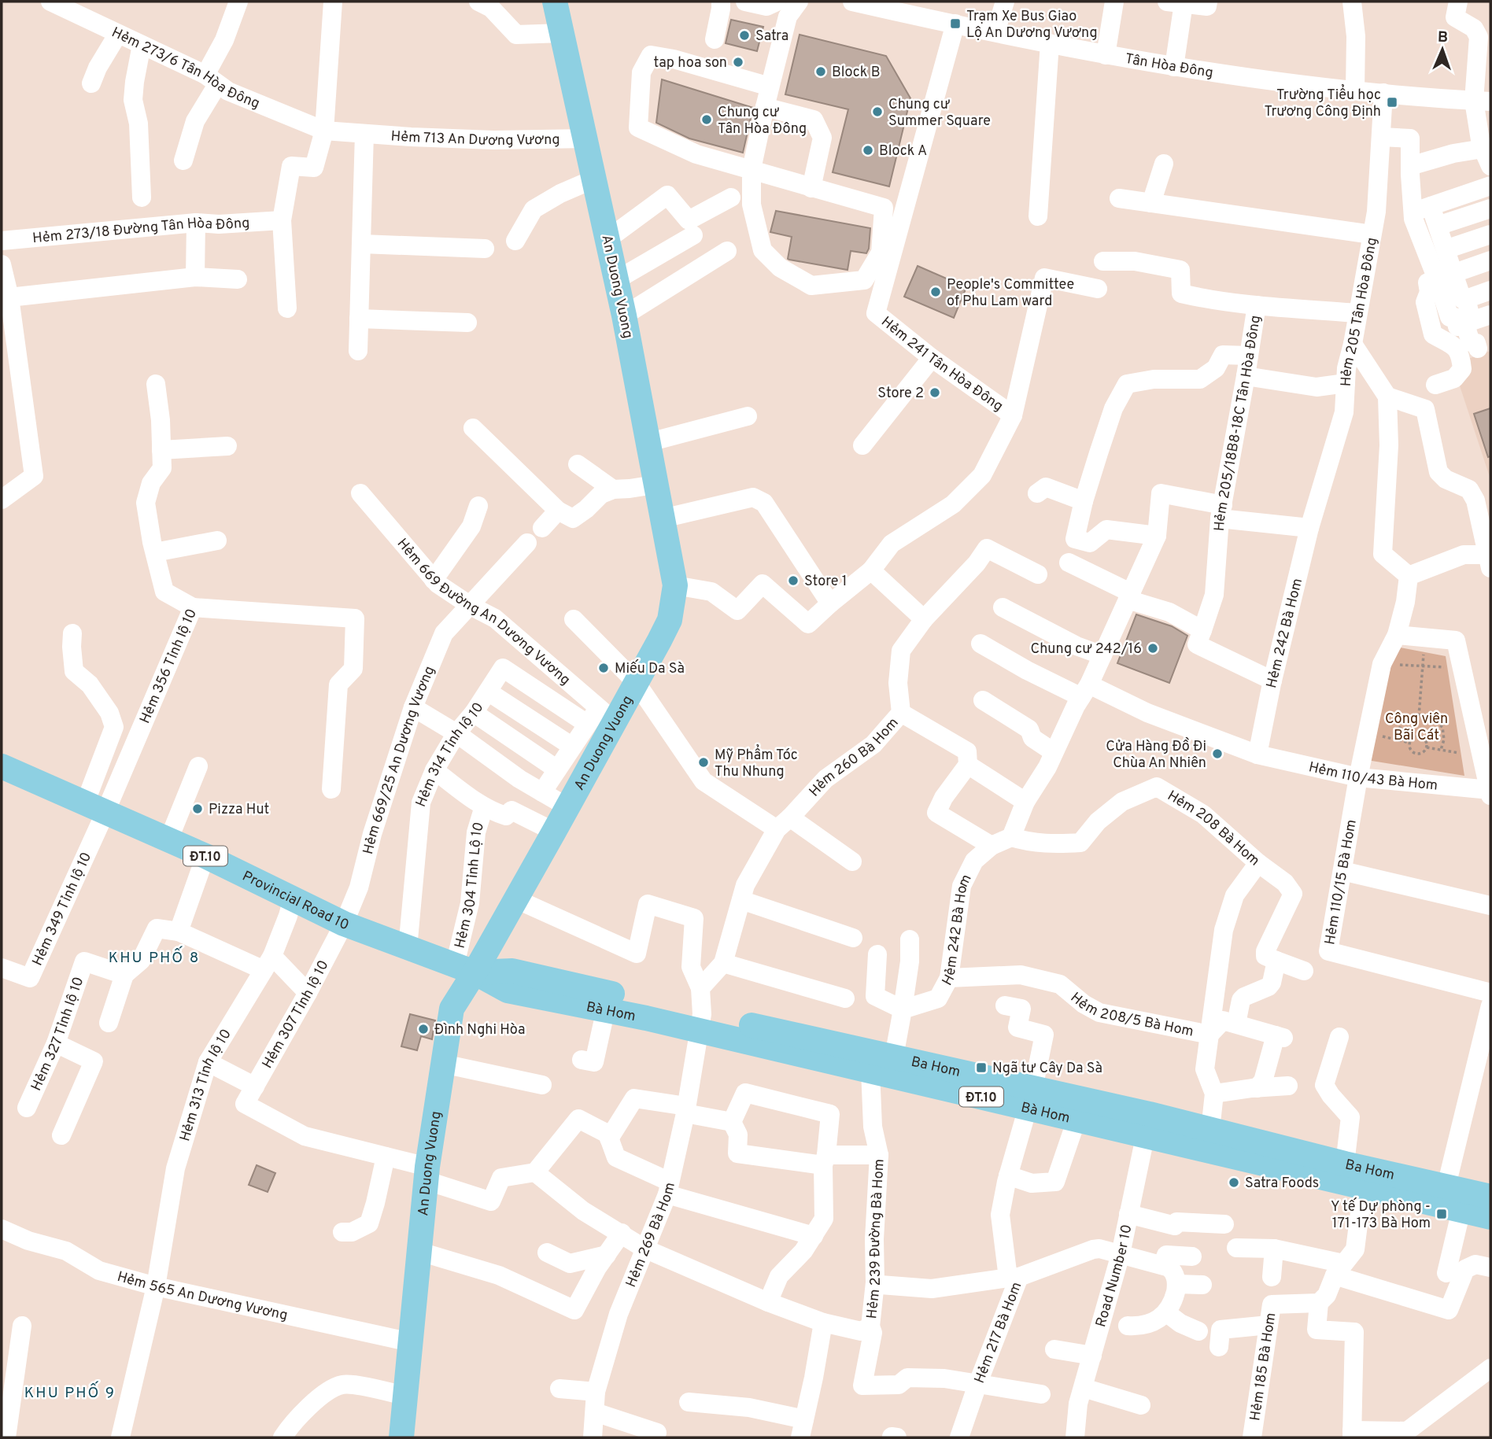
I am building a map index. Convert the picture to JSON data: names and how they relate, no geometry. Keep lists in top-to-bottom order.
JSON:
{
  "streets": {
    "main road": [
      "An Duong Vuong",
      "ĐT.10",
      "Provincial Road 10",
      "Bà Hom",
      "Ba Hom"
    ],
    "street": [
      "Tân Hòa Đông",
      "Hẻm 273/6 Tân Hòa Đông",
      "Hẻm 713 An Dương Vương",
      "Hẻm 273/18 Đường Tân Hòa Đông",
      "Hẻm 205 Tân Hòa Đông",
      "Hẻm 241 Tân Hòa Đông",
      "Hẻm 205/18B8-18C Tân Hòa Đông",
      "Hẻm 669 Đường An Dương Vương",
      "Hẻm 242 Bà Hom",
      "Hẻm 356 Tỉnh lộ 10",
      "Hẻm 314 Tỉnh lộ 10",
      "Hẻm 260 Bà Hom",
      "Hẻm 669/25 An Dương Vương",
      "Hẻm 110/43 Bà Hom",
      "Hẻm 208 Bà Hom",
      "Hẻm 110/15 Bà Hom",
      "Hẻm 304 Tỉnh Lộ 10",
      "Hẻm 349 Tỉnh lộ 10",
      "Hẻm 208/5 Bà Hom",
      "Hẻm 307 Tỉnh lộ 10",
      "Hẻm 327 Tỉnh lộ 10",
      "Hẻm 313 Tỉnh lộ 10",
      "Hẻm 269 Bà Hom",
      "Hẻm 239 Đường Bà Hom",
      "Road Number 10",
      "Hẻm 565 An Dương Vương",
      "Hẻm 217 Bà Hom",
      "Hẻm 185 Bà Hom"
    ]
  },
  "crossings": [
    ["Tân Hòa Đông", "Hẻm 205 Tân Hòa Đông"],
    ["Tân Hòa Đông", "Hẻm 241 Tân Hòa Đông"],
    ["Hẻm 273/6 Tân Hòa Đông", "Hẻm 713 An Dương Vương"],
    ["Hẻm 713 An Dương Vương", "An Duong Vuong"],
    ["An Duong Vuong", "Hẻm 669 Đường An Dương Vương"],
    ["An Duong Vuong", "Hẻm 304 Tỉnh Lộ 10"],
    ["An Duong Vuong", "Provincial Road 10"],
    ["An Duong Vuong", "Bà Hom"],
    ["An Duong Vuong", "Ba Hom"],
    ["An Duong Vuong", "Hẻm 565 An Dương Vương"],
    ["Hẻm 205 Tân Hòa Đông", "Hẻm 242 Bà Hom"],
    ["Hẻm 669 Đường An Dương Vương", "Hẻm 669/25 An Dương Vương"],
    ["Hẻm 242 Bà Hom", "Hẻm 110/43 Bà Hom"],
    ["Hẻm 242 Bà Hom", "Hẻm 208 Bà Hom"],
    ["Hẻm 242 Bà Hom", "Hẻm 208/5 Bà Hom"],
    ["Hẻm 356 Tỉnh lộ 10", "Provincial Road 10"],
    ["Hẻm 356 Tỉnh lộ 10", "Hẻm 349 Tỉnh lộ 10"],
    ["Hẻm 314 Tỉnh lộ 10", "Provincial Road 10"],
    ["Hẻm 669/25 An Dương Vương", "Provincial Road 10"],
    ["Hẻm 669/25 An Dương Vương", "Hẻm 307 Tỉnh lộ 10"],
    ["Hẻm 110/43 Bà Hom", "Hẻm 110/15 Bà Hom"],
    ["Hẻm 208 Bà Hom", "Hẻm 208/5 Bà Hom"],
    ["Hẻm 208 Bà Hom", "Ba Hom"],
    ["Hẻm 304 Tỉnh Lộ 10", "Provincial Road 10"],
    ["Hẻm 304 Tỉnh Lộ 10", "Bà Hom"],
    ["Hẻm 304 Tỉnh Lộ 10", "Ba Hom"],
    ["Provincial Road 10", "Hẻm 349 Tỉnh lộ 10"],
    ["Provincial Road 10", "Bà Hom"],
    ["Provincial Road 10", "Hẻm 307 Tỉnh lộ 10"],
    ["Provincial Road 10", "Ba Hom"],
    ["Provincial Road 10", "Hẻm 313 Tỉnh lộ 10"],
    ["Bà Hom", "Ba Hom"],
    ["Bà Hom", "Hẻm 269 Bà Hom"],
    ["Bà Hom", "Hẻm 239 Đường Bà Hom"],
    ["Bà Hom", "Road Number 10"],
    ["Bà Hom", "Hẻm 217 Bà Hom"],
    ["Ba Hom", "Hẻm 269 Bà Hom"],
    ["Ba Hom", "Road Number 10"],
    ["Ba Hom", "Hẻm 217 Bà Hom"],
    ["Hẻm 313 Tỉnh lộ 10", "Hẻm 565 An Dương Vương"],
    ["Hẻm 269 Bà Hom", "Hẻm 239 Đường Bà Hom"]
  ],
  "districts": ["KHU PHỐ 8", "KHU PHỐ 9"],
  "parks": ["Công viên Bãi Cát"],
  "places": {
    "transit": [
      "Trạm Xe Bus Giao Lộ An Dương Vương",
      "Trường Tiểu học Trương Công Định",
      "Ngã tư Cây Da Sà",
      "Y tế Dự phòng - 171-173 Bà Hom"
    ],
    "other": [
      "Satra",
      "tap hoa son",
      "Block B",
      "Chung cư Summer Square",
      "Chung cư Tân Hòa Đông",
      "Block A",
      "People's Committee of Phu Lam ward",
      "Store 2",
      "Store 1",
      "Chung cư 242/16",
      "Miếu Da Sà",
      "Cửa Hàng Đồ Đi Chùa An Nhiên",
      "Mỹ Phẩm Tóc Thu Nhung",
      "Pizza Hut",
      "Đình Nghi Hòa",
      "Satra Foods"
    ]
  },
  "north": "top"
}
